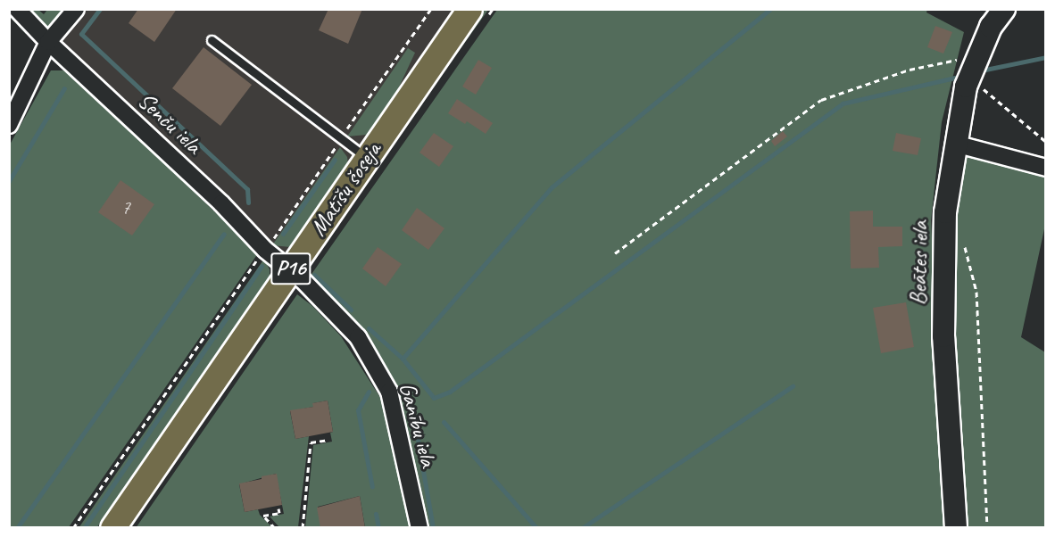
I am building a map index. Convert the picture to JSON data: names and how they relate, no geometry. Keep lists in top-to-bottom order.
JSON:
{
  "streets": {
    "main road": ["Matīšu šoseja", "P16"],
    "street": ["Senču iela", "Beātes iela", "Ganību iela"]
  },
  "crossings": [
    ["Senču iela", "Matīšu šoseja"],
    ["Senču iela", "Ganību iela"],
    ["Matīšu šoseja", "Ganību iela"]
  ],
  "house_numbers": ["7"]
}
